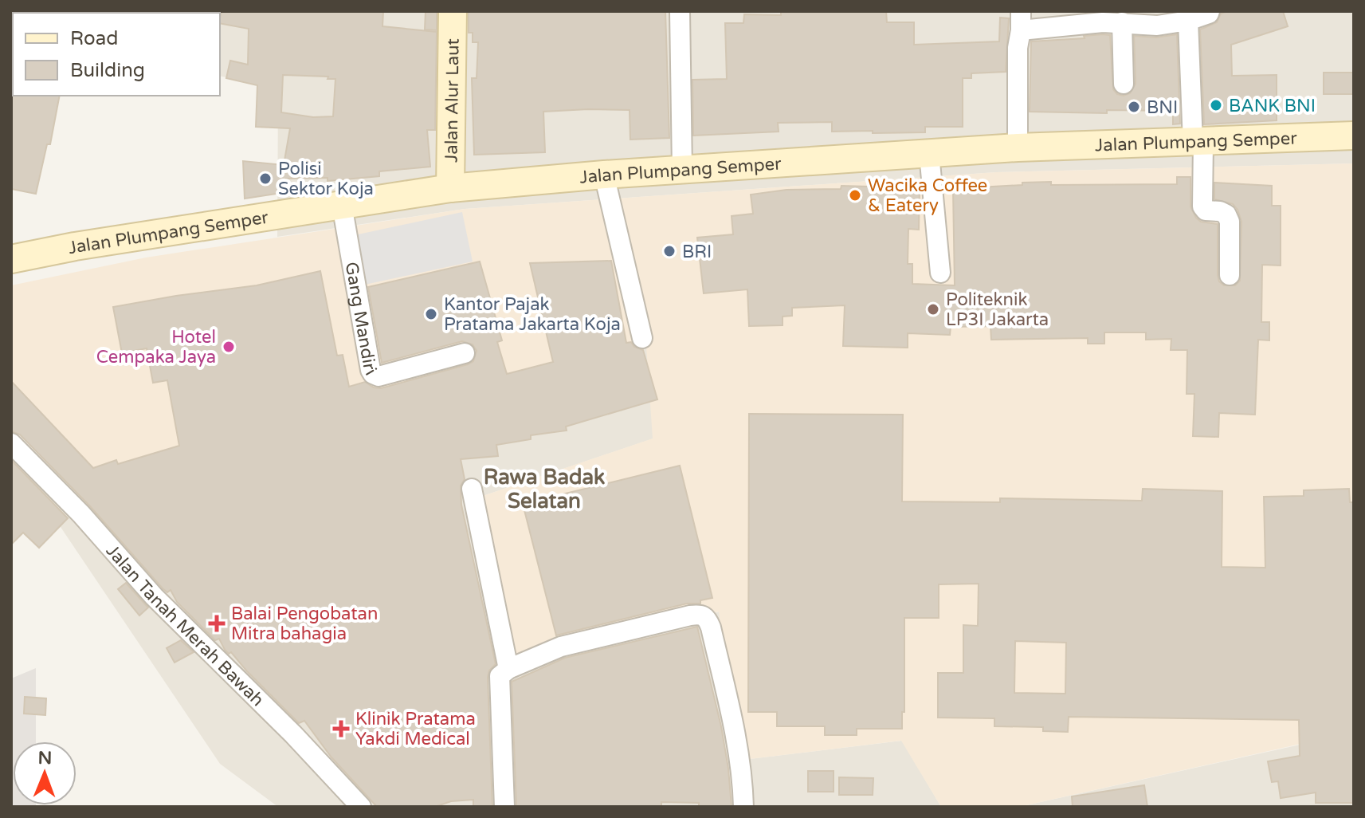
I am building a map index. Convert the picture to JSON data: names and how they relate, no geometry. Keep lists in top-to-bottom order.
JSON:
{
  "streets": {
    "main road": ["Jalan Alur Laut", "Jalan Plumpang Semper"],
    "street": ["Gang Mandiri", "Jalan Tanah Merah Bawah"]
  },
  "crossings": [
    ["Jalan Alur Laut", "Jalan Plumpang Semper"],
    ["Jalan Plumpang Semper", "Gang Mandiri"]
  ],
  "districts": ["Rawa Badak Selatan"],
  "places": {
    "other": [
      "BANK BNI",
      "BNI",
      "Polisi Sektor Koja",
      "Wacika Coffee & Eatery",
      "BRI",
      "Politeknik LP3I Jakarta",
      "Kantor Pajak Pratama Jakarta Koja",
      "Hotel Cempaka Jaya"
    ],
    "health": ["Balai Pengobatan Mitra bahagia", "Klinik Pratama Yakdi Medical"]
  },
  "legend": ["Road", "Building"],
  "north": "top"
}
